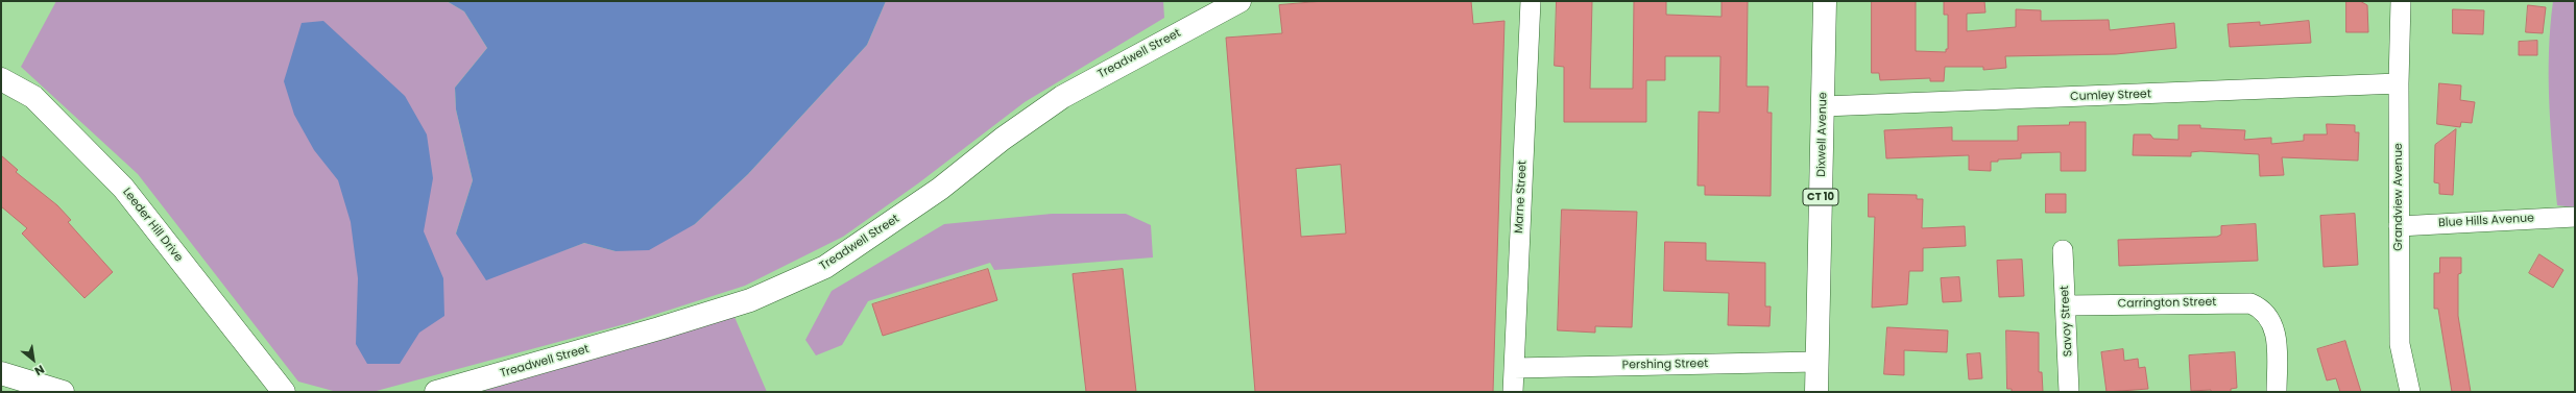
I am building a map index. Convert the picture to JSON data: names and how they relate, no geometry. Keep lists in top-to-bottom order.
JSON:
{
  "streets": {
    "street": [
      "Treadwell Street",
      "Cumley Street",
      "Dixwell Avenue",
      "Marne Street",
      "CT 10",
      "Grandview Avenue",
      "Blue Hills Avenue",
      "Leeder Hill Drive",
      "Carrington Street",
      "Savoy Street",
      "Pershing Street"
    ]
  },
  "crossings": [
    ["Cumley Street", "Dixwell Avenue"],
    ["Cumley Street", "Grandview Avenue"],
    ["Dixwell Avenue", "Pershing Street"],
    ["Marne Street", "Pershing Street"],
    ["Grandview Avenue", "Blue Hills Avenue"],
    ["Carrington Street", "Savoy Street"]
  ],
  "north": "bottom right"
}
